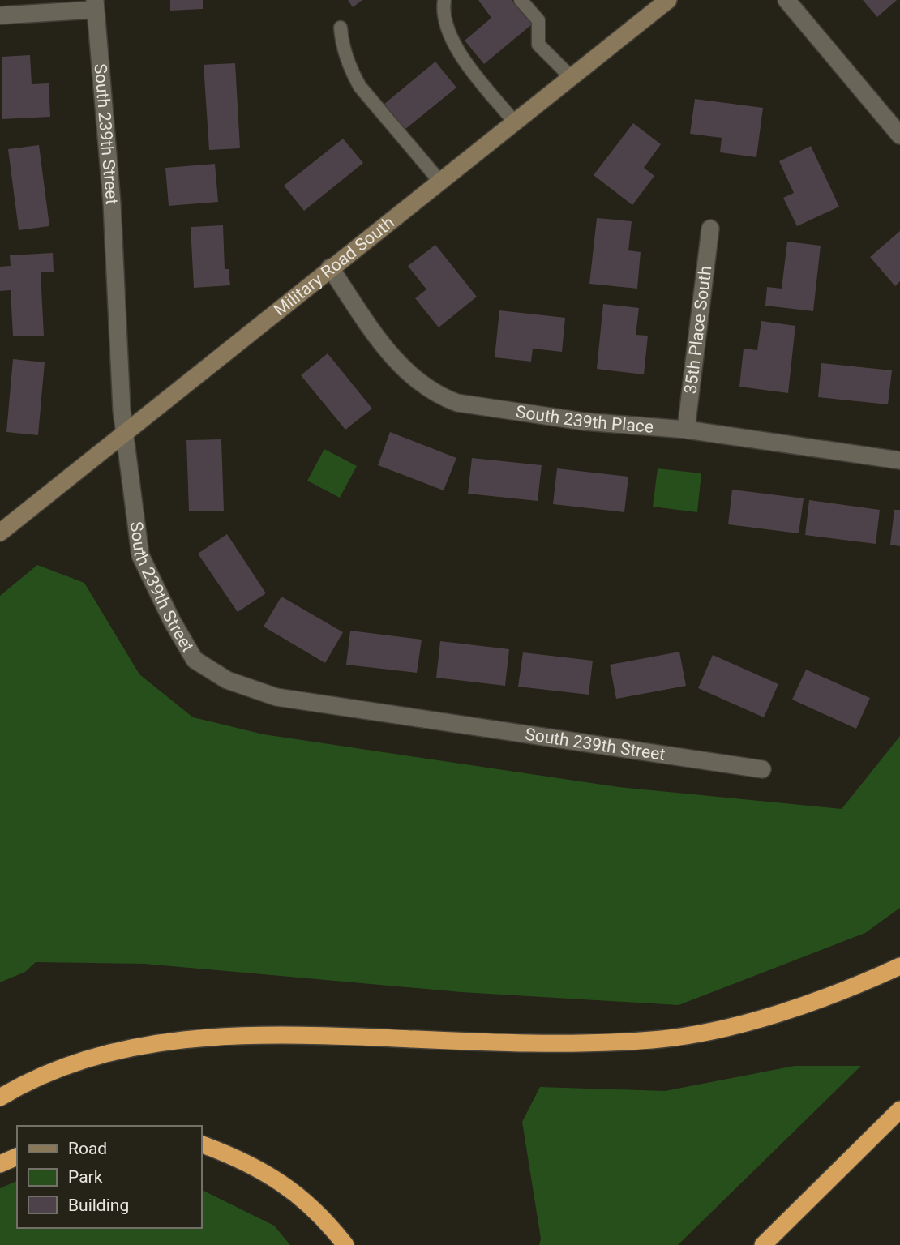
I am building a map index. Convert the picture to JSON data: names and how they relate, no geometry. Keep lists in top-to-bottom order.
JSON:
{
  "streets": {
    "main road": ["Military Road South"],
    "street": ["South 239th Street", "35th Place South", "South 239th Place"]
  },
  "crossings": [
    ["South 239th Street", "Military Road South"],
    ["Military Road South", "South 239th Place"],
    ["35th Place South", "South 239th Place"]
  ],
  "legend": ["Road", "Park", "Building"]
}
